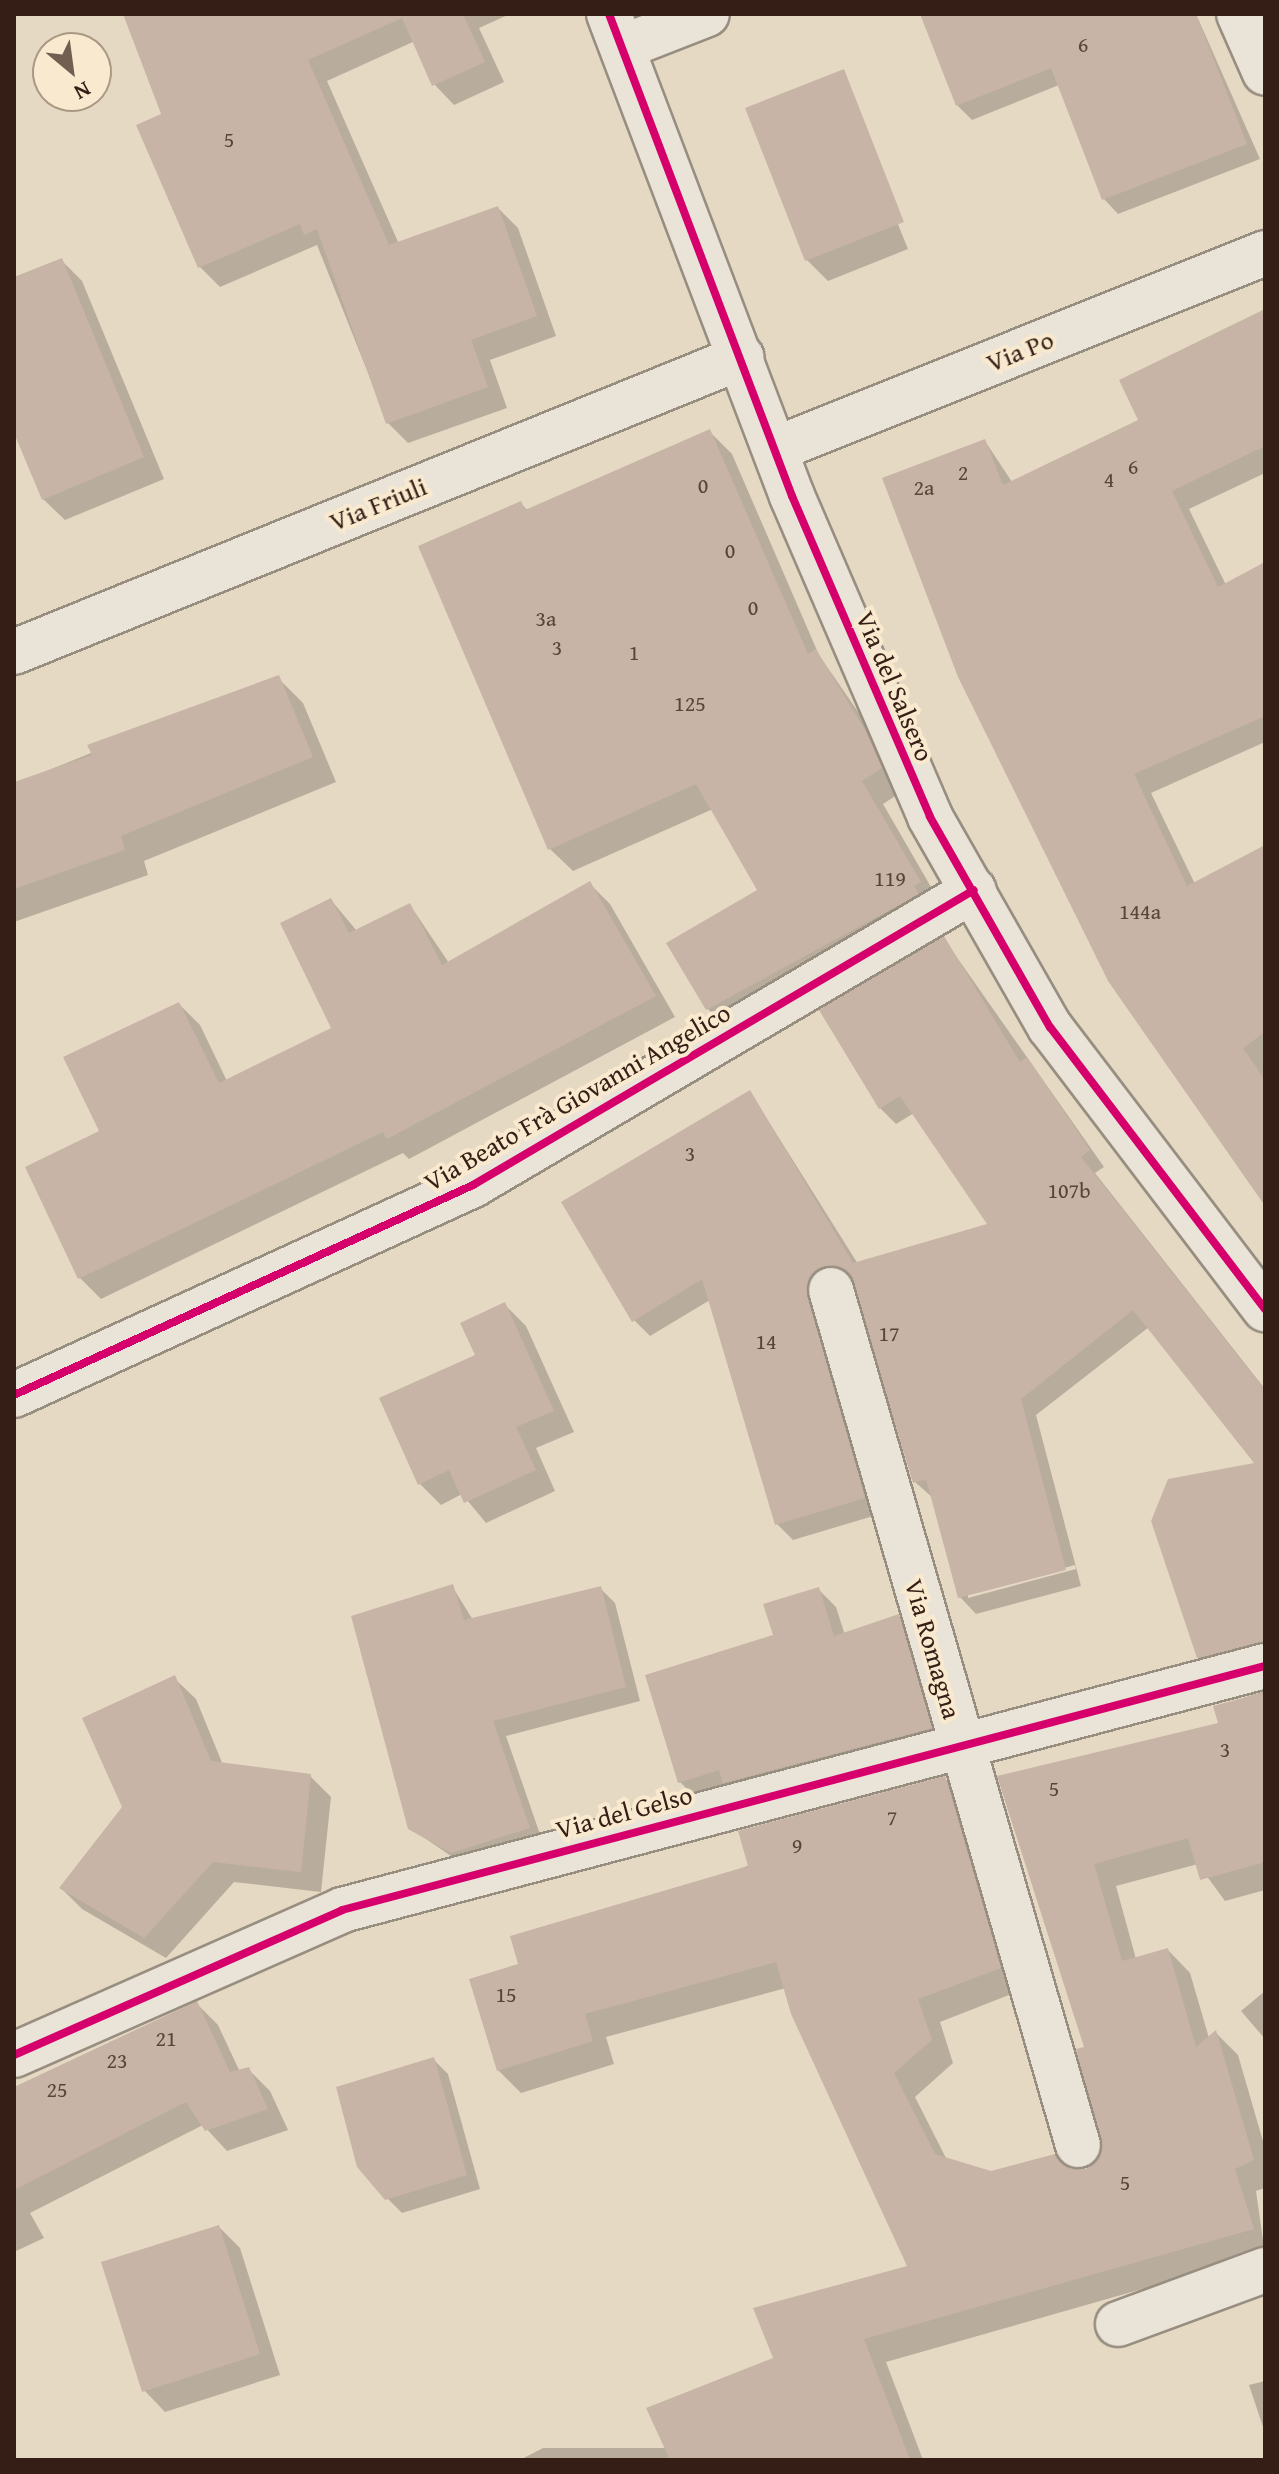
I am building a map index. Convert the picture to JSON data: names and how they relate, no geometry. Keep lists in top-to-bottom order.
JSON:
{
  "streets": {
    "street": [
      "Via Po",
      "Via Friuli",
      "Via del Salsero",
      "Via Beato Frà Giovanni Angelico",
      "Via Romagna",
      "Via del Gelso"
    ]
  },
  "crossings": [
    ["Via Po", "Via del Salsero"],
    ["Via Friuli", "Via del Salsero"],
    ["Via del Salsero", "Via Beato Frà Giovanni Angelico"],
    ["Via Romagna", "Via del Gelso"]
  ],
  "house_numbers": [
    "6",
    "5",
    "6",
    "2",
    "4",
    "0",
    "2a",
    "0",
    "0",
    "3a",
    "3",
    "1",
    "125",
    "119",
    "144a",
    "3",
    "107b",
    "17",
    "14",
    "3",
    "5",
    "7",
    "9",
    "15",
    "21",
    "23",
    "25",
    "5"
  ],
  "north": "bottom right"
}
